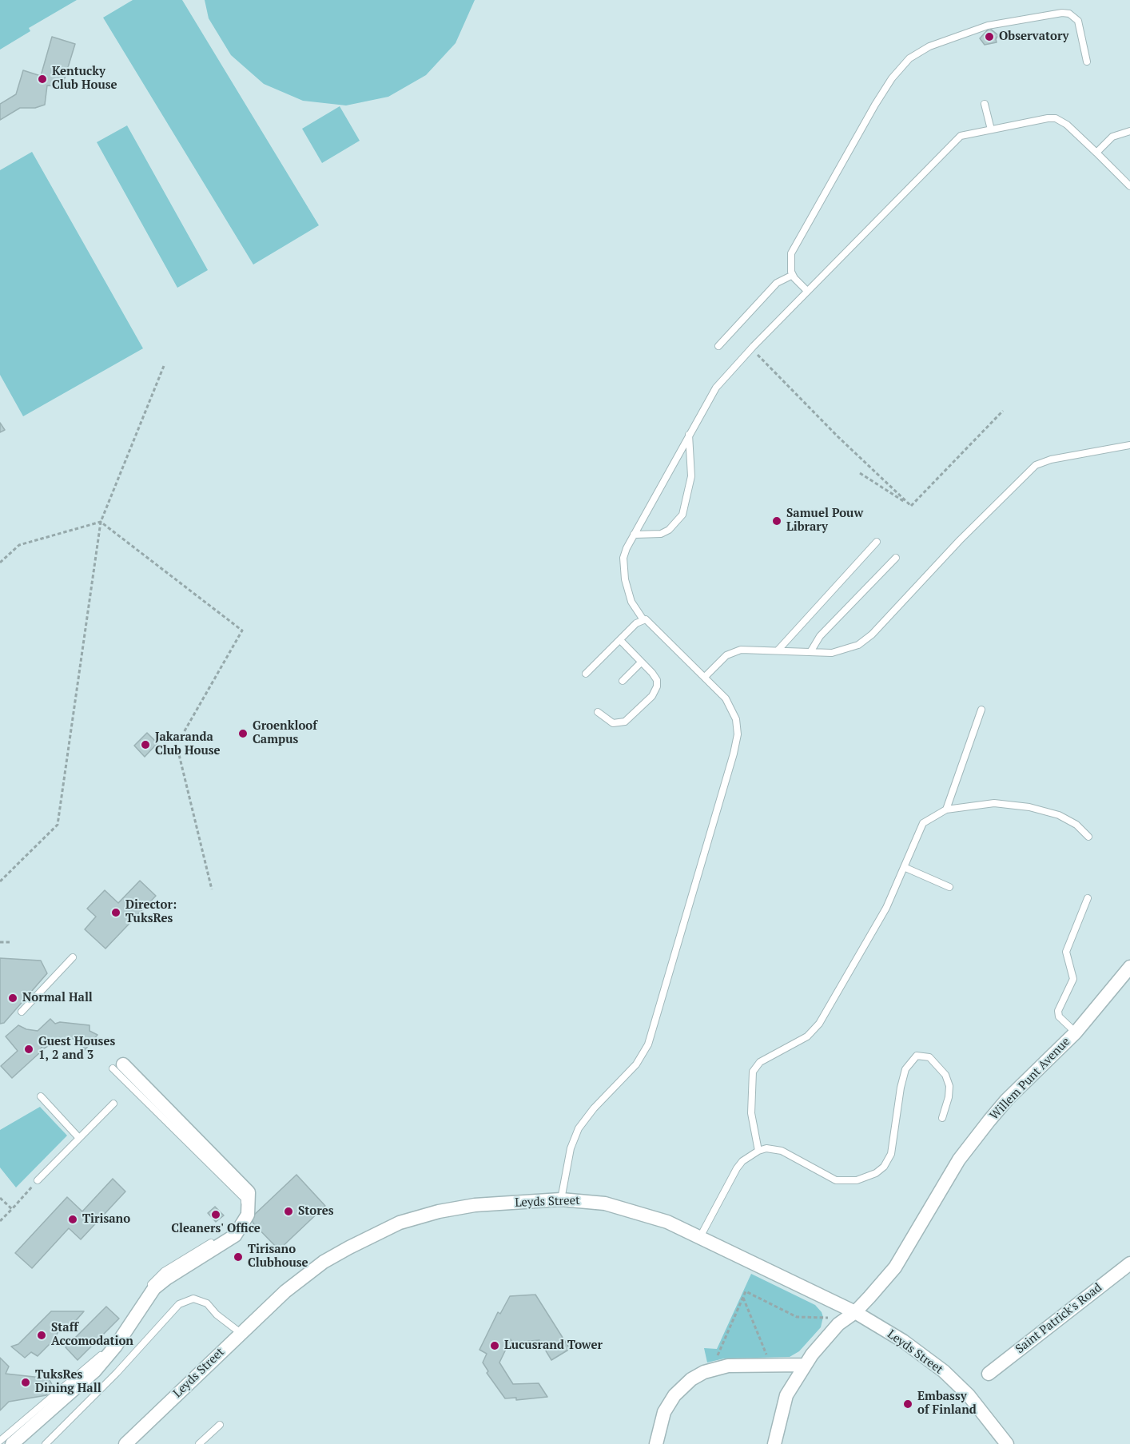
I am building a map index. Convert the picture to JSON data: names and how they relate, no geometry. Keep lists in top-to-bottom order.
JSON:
{
  "streets": {
    "street": ["Willem Punt Avenue", "Leyds Street", "Saint Patrick's Road"]
  },
  "crossings": [
    ["Willem Punt Avenue", "Leyds Street"]
  ],
  "places": [
    "Observatory",
    "Kentucky Club House",
    "Samuel Pouw Library",
    "Groenkloof Campus",
    "Jakaranda Club House",
    "Director: TuksRes",
    "Normal Hall",
    "Guest Houses 1, 2 and 3",
    "Stores",
    "Cleaners' Office",
    "Tirisano",
    "Tirisano Clubhouse",
    "Staff Accomodation",
    "Lucusrand Tower",
    "TuksRes Dining Hall",
    "Embassy of Finland"
  ]
}
